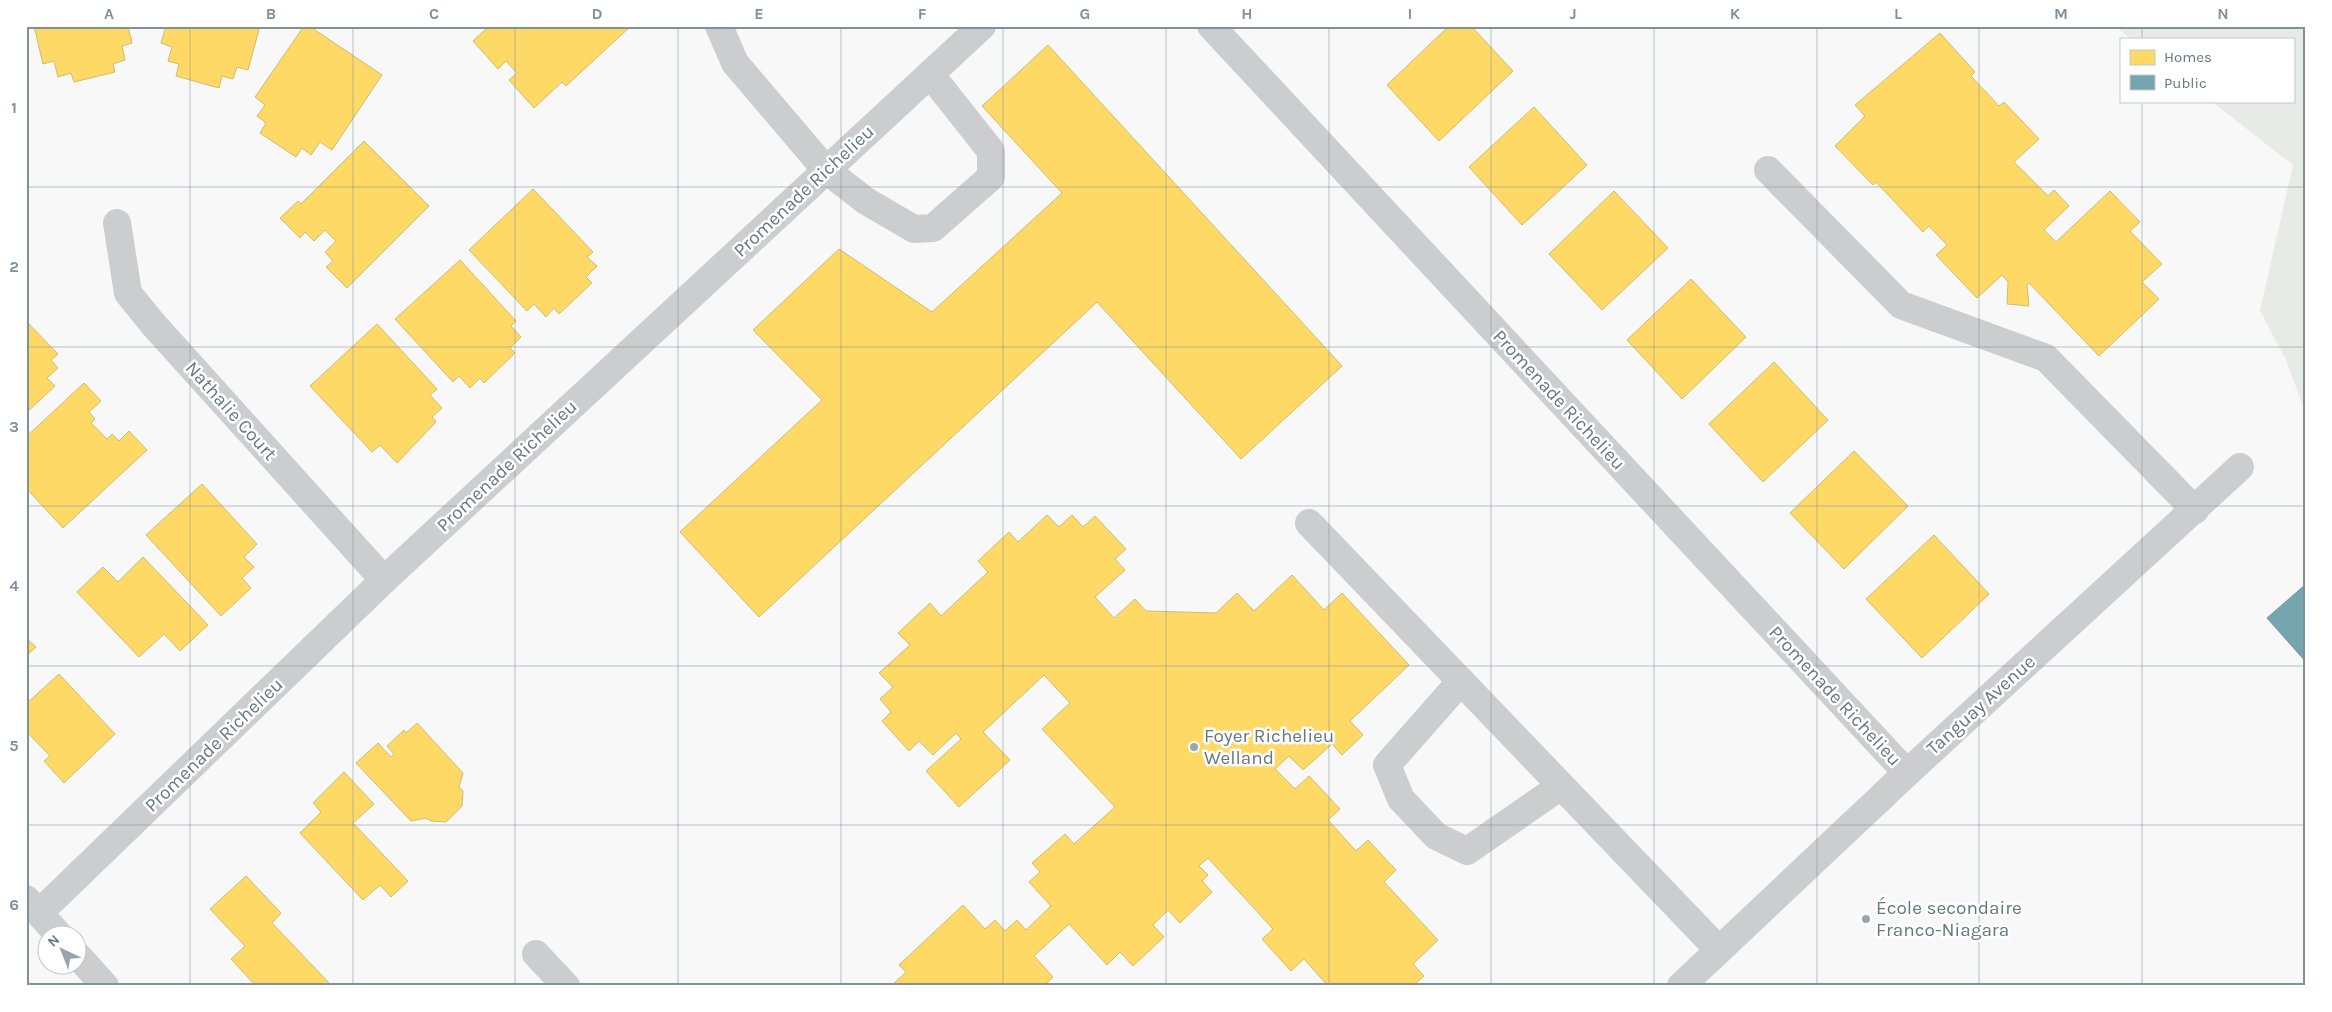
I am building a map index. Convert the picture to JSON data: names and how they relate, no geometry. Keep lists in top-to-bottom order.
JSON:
{
  "streets": {
    "street": ["Promenade Richelieu", "Nathalie Court", "Tanguay Avenue"]
  },
  "crossings": [
    ["Promenade Richelieu", "Nathalie Court"],
    ["Promenade Richelieu", "Tanguay Avenue"]
  ],
  "places": ["Foyer Richelieu Welland", "École secondaire Franco-Niagara"],
  "legend": ["Homes", "Public"],
  "north": "top left",
  "grid": {
    "columns": [
      "A",
      "B",
      "C",
      "D",
      "E",
      "F",
      "G",
      "H",
      "I",
      "J",
      "K",
      "L",
      "M",
      "N"
    ],
    "rows": [
      "1",
      "2",
      "3",
      "4",
      "5",
      "6"
    ]
  }
}
